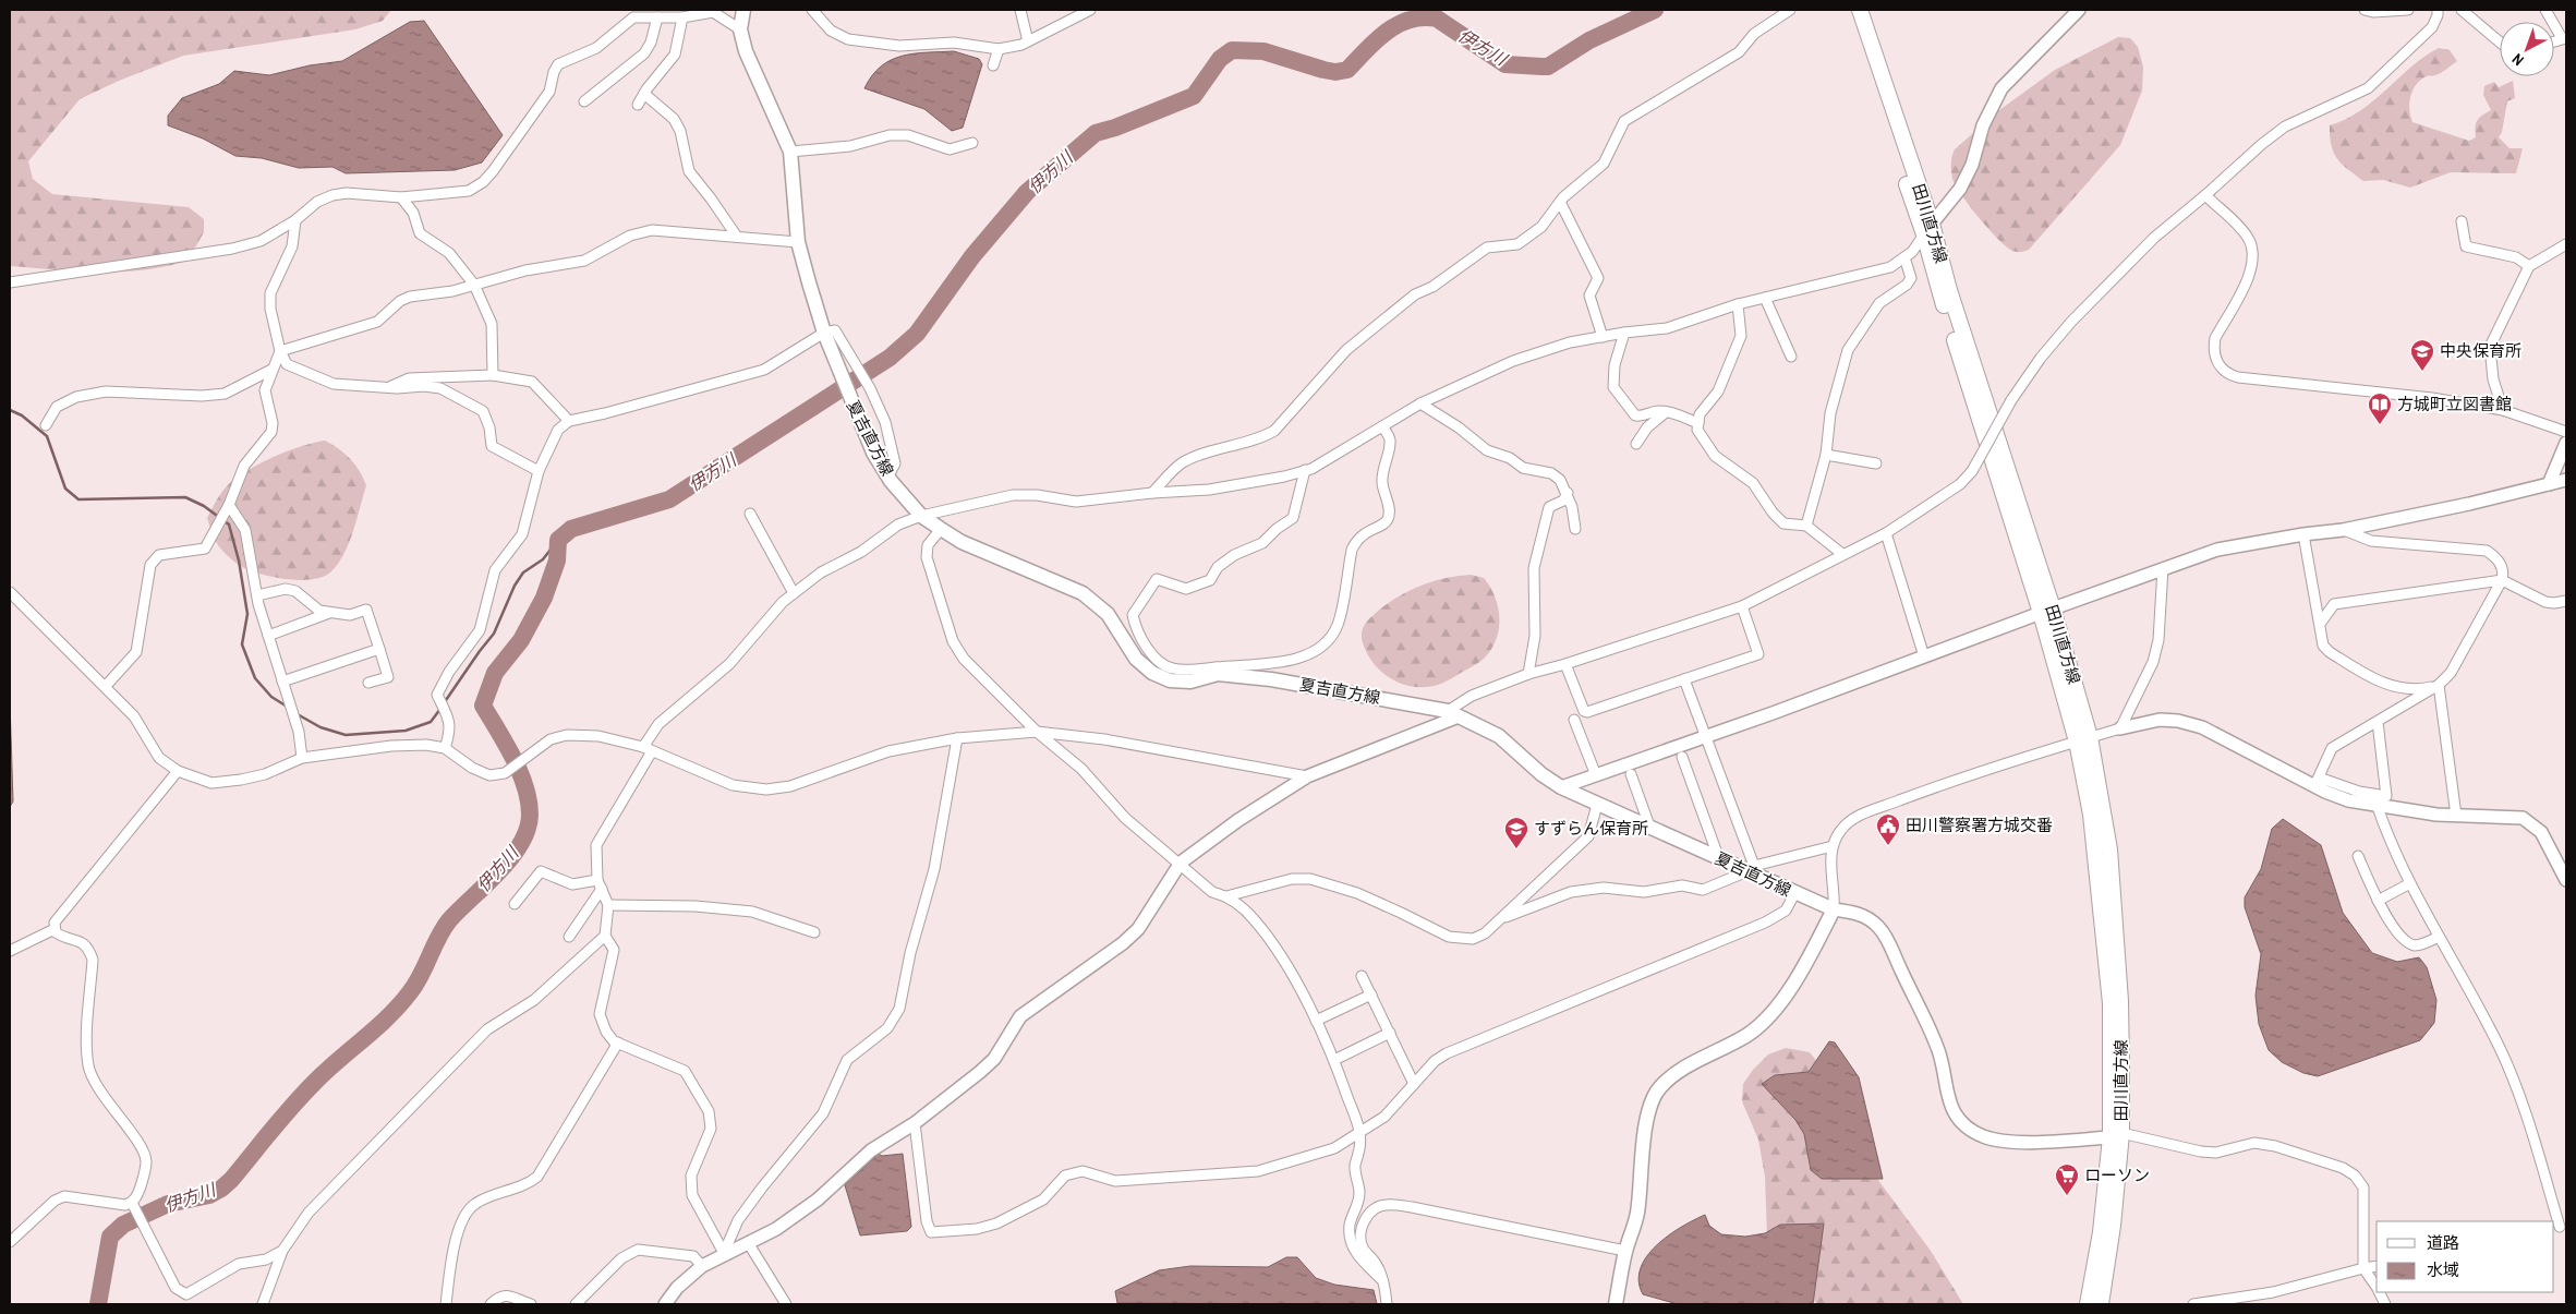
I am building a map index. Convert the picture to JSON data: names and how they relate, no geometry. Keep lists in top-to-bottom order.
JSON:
{
  "streets": {
    "main road": ["田川直方線", "夏吉直方線"]
  },
  "water": ["伊方川"],
  "places": {
    "school or university": ["中央保育所", "すずらん保育所"],
    "library": ["方城町立図書館"],
    "public building": ["田川警察署方城交番"],
    "supermarket": ["ローソン"]
  },
  "legend": ["道路", "水域"],
  "north": "bottom left"
}
